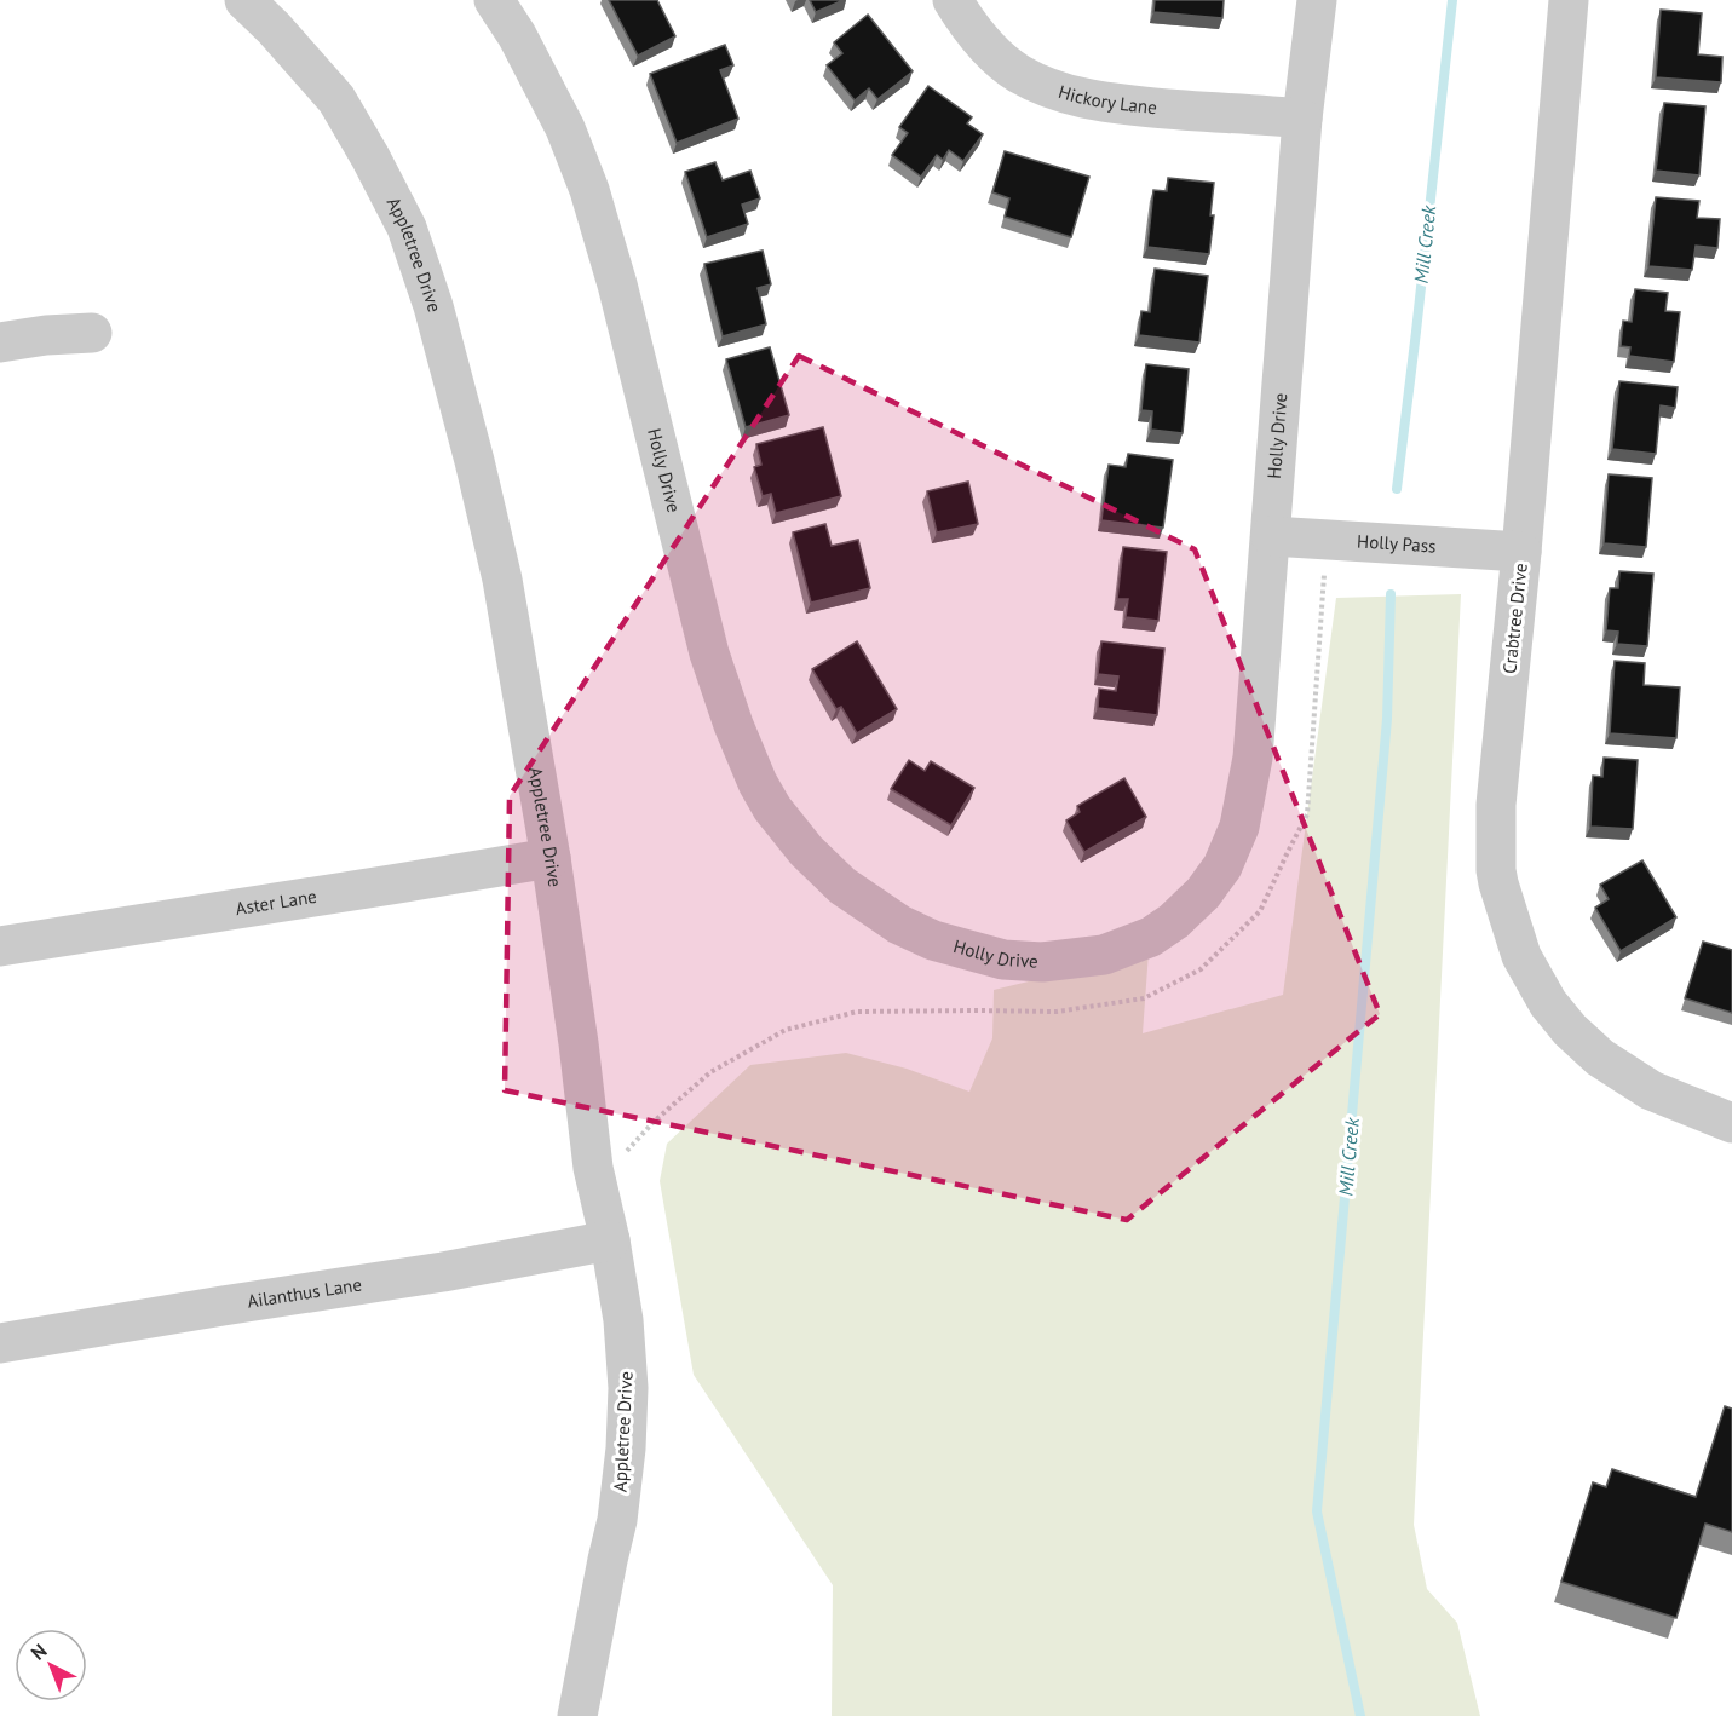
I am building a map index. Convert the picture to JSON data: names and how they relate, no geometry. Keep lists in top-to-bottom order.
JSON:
{
  "streets": {
    "street": [
      "Hickory Lane",
      "Appletree Drive",
      "Holly Drive",
      "Holly Pass",
      "Crabtree Drive",
      "Aster Lane",
      "Ailanthus Lane"
    ]
  },
  "crossings": [
    ["Hickory Lane", "Holly Drive"],
    ["Appletree Drive", "Aster Lane"],
    ["Appletree Drive", "Ailanthus Lane"],
    ["Holly Drive", "Holly Pass"],
    ["Holly Pass", "Crabtree Drive"]
  ],
  "water": ["Mill Creek"],
  "north": "top left"
}
